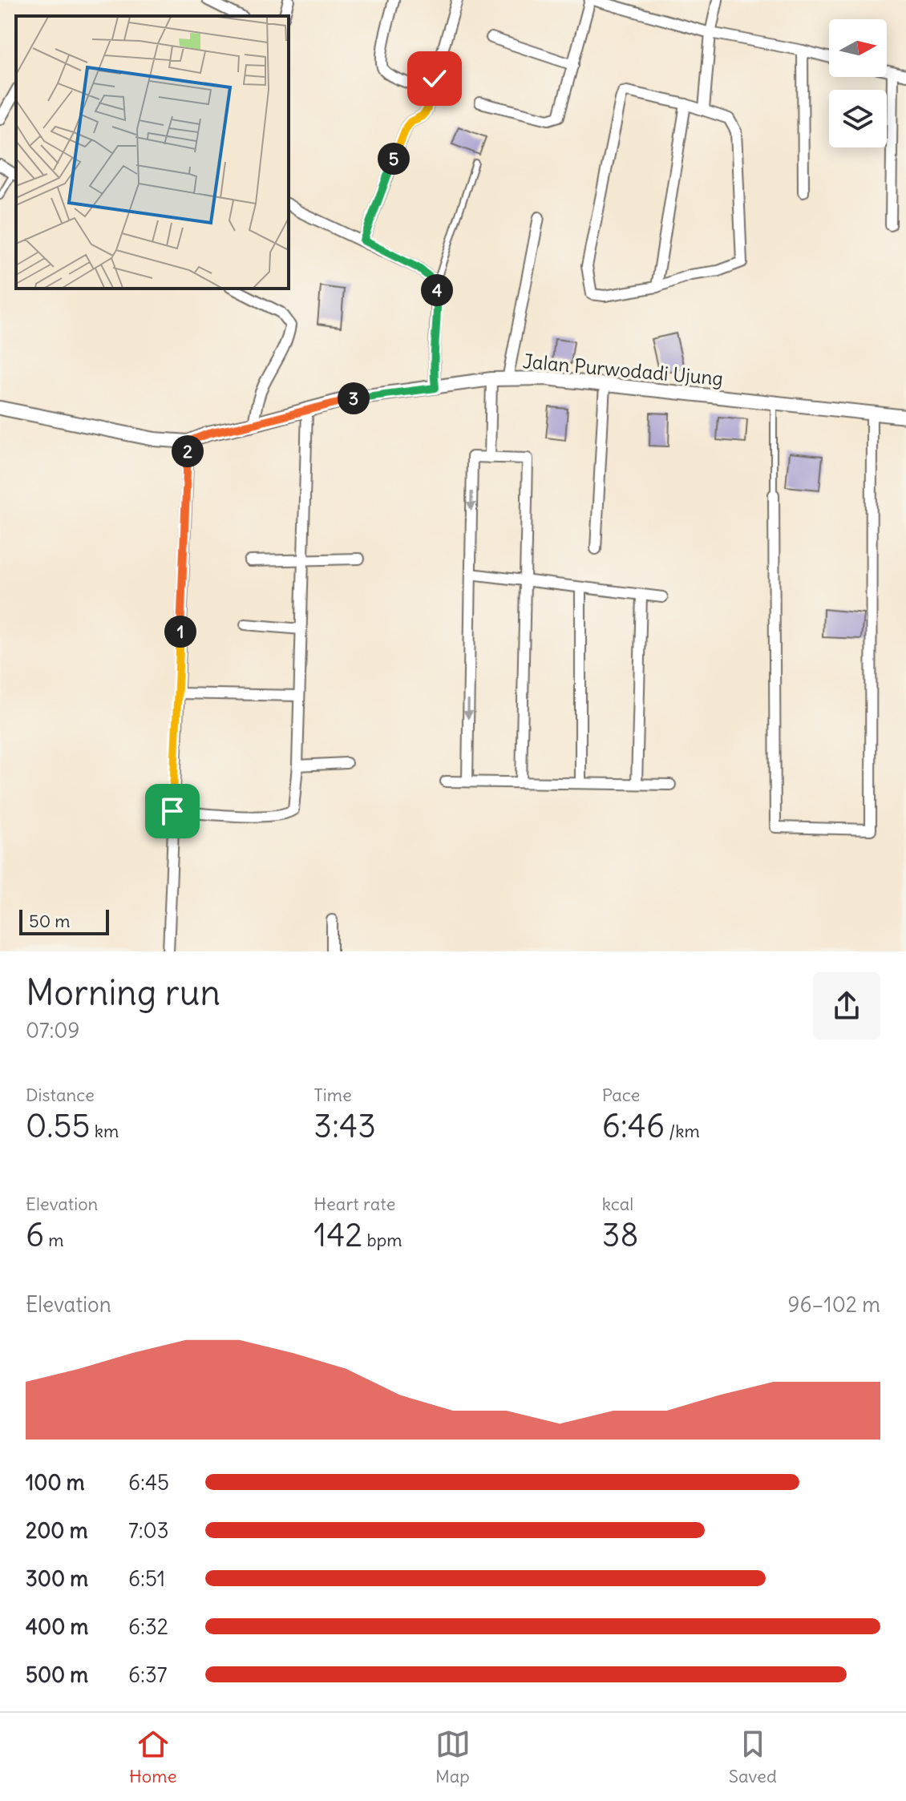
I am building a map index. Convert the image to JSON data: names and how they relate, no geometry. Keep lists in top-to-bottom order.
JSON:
{
  "streets": {
    "street": ["Jalan Purwodadi Ujung"]
  },
  "scale_bar": "50 m",
  "north": "right",
  "page": {
    "pins": [
      "5",
      "4",
      "3",
      "2",
      "1"
    ],
    "scale": "50 m",
    "heading": ["Morning run", "07:09"],
    "stats": [
      ["Distance", "0.55 km"],
      ["Time", "3:43"],
      ["Pace", "6:46 /km"],
      ["Elevation", "6 m"],
      ["Heart rate", "142 bpm"],
      ["kcal", "38"]
    ],
    "chart": ["Elevation", "96–102 m"],
    "list": [
      {
        "name": "100 m",
        "note": "6:45"
      },
      {
        "name": "200 m",
        "note": "7:03"
      },
      {
        "name": "300 m",
        "note": "6:51"
      },
      {
        "name": "400 m",
        "note": "6:32"
      },
      {
        "name": "500 m",
        "note": "6:37"
      }
    ],
    "tabs": ["Home", "Map", "Saved"]
  }
}
